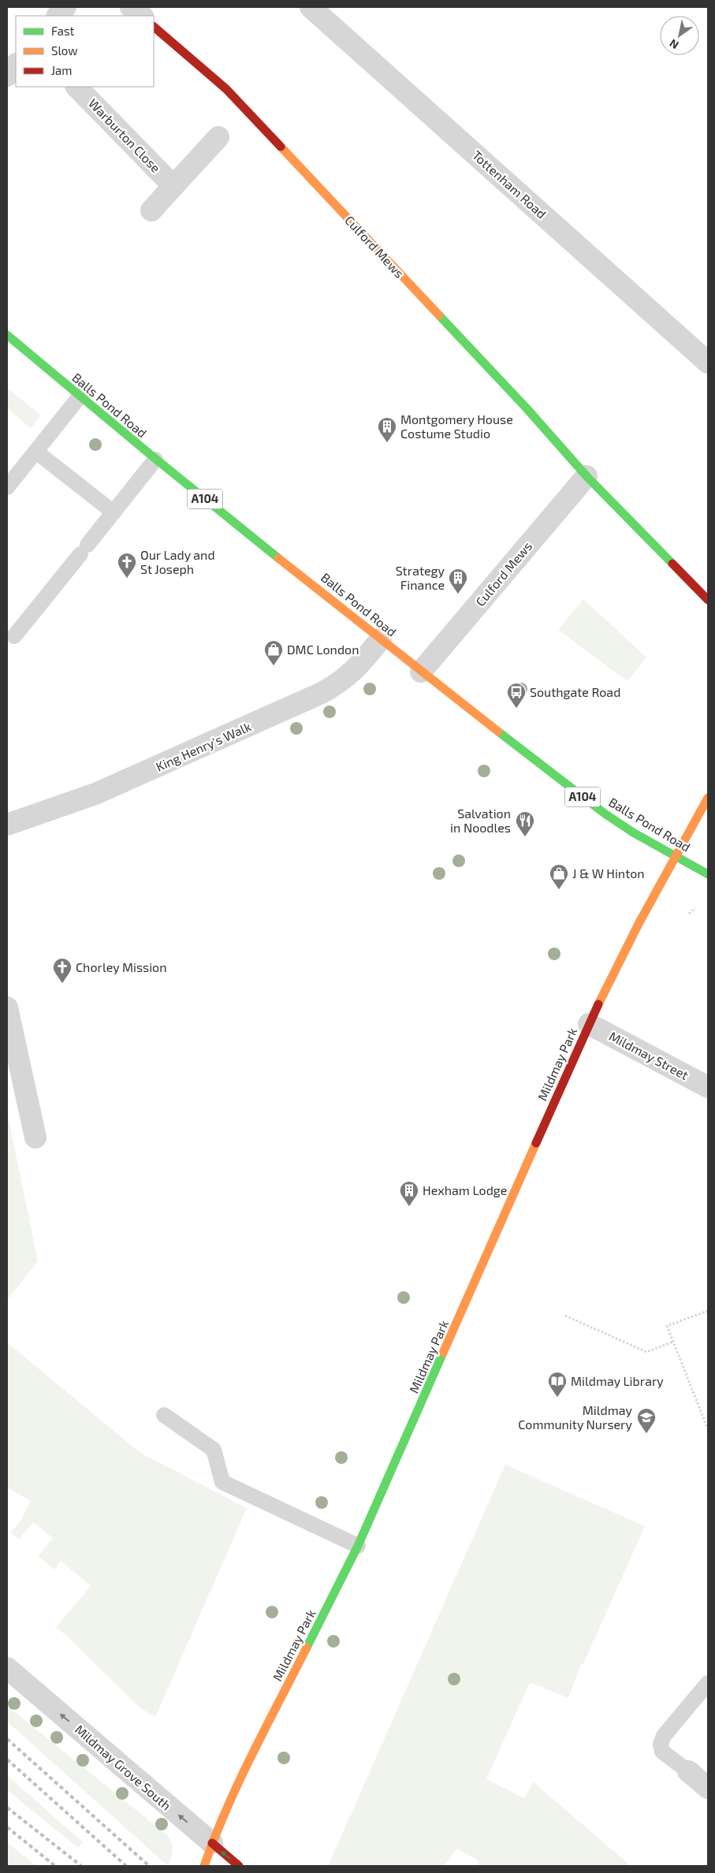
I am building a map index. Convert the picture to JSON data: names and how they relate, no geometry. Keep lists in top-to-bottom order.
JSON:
{
  "streets": {
    "street": [
      "Warburton Close",
      "Tottenham Road",
      "Culford Mews",
      "Balls Pond Road",
      "A104",
      "King Henry's Walk",
      "Mildmay Street",
      "Mildmay Park",
      "Mildmay Grove South"
    ]
  },
  "crossings": [
    ["Culford Mews", "Balls Pond Road"],
    ["Balls Pond Road", "King Henry's Walk"],
    ["Balls Pond Road", "Mildmay Park"],
    ["Mildmay Street", "Mildmay Park"],
    ["Mildmay Park", "Mildmay Grove South"]
  ],
  "one_way": ["Mildmay Grove South"],
  "places": {
    "building": ["Montgomery House Costume Studio", "Strategy Finance", "Hexham Lodge"],
    "church": ["Our Lady and St Joseph", "Chorley Mission"],
    "shop": ["DMC London", "J & W Hinton"],
    "bus stop": ["Southgate Road"],
    "restaurant": ["Salvation in Noodles"],
    "library": ["Mildmay Library"],
    "school or university": ["Mildmay Community Nursery"]
  },
  "legend": ["Fast", "Slow", "Jam"],
  "north": "bottom left"
}
